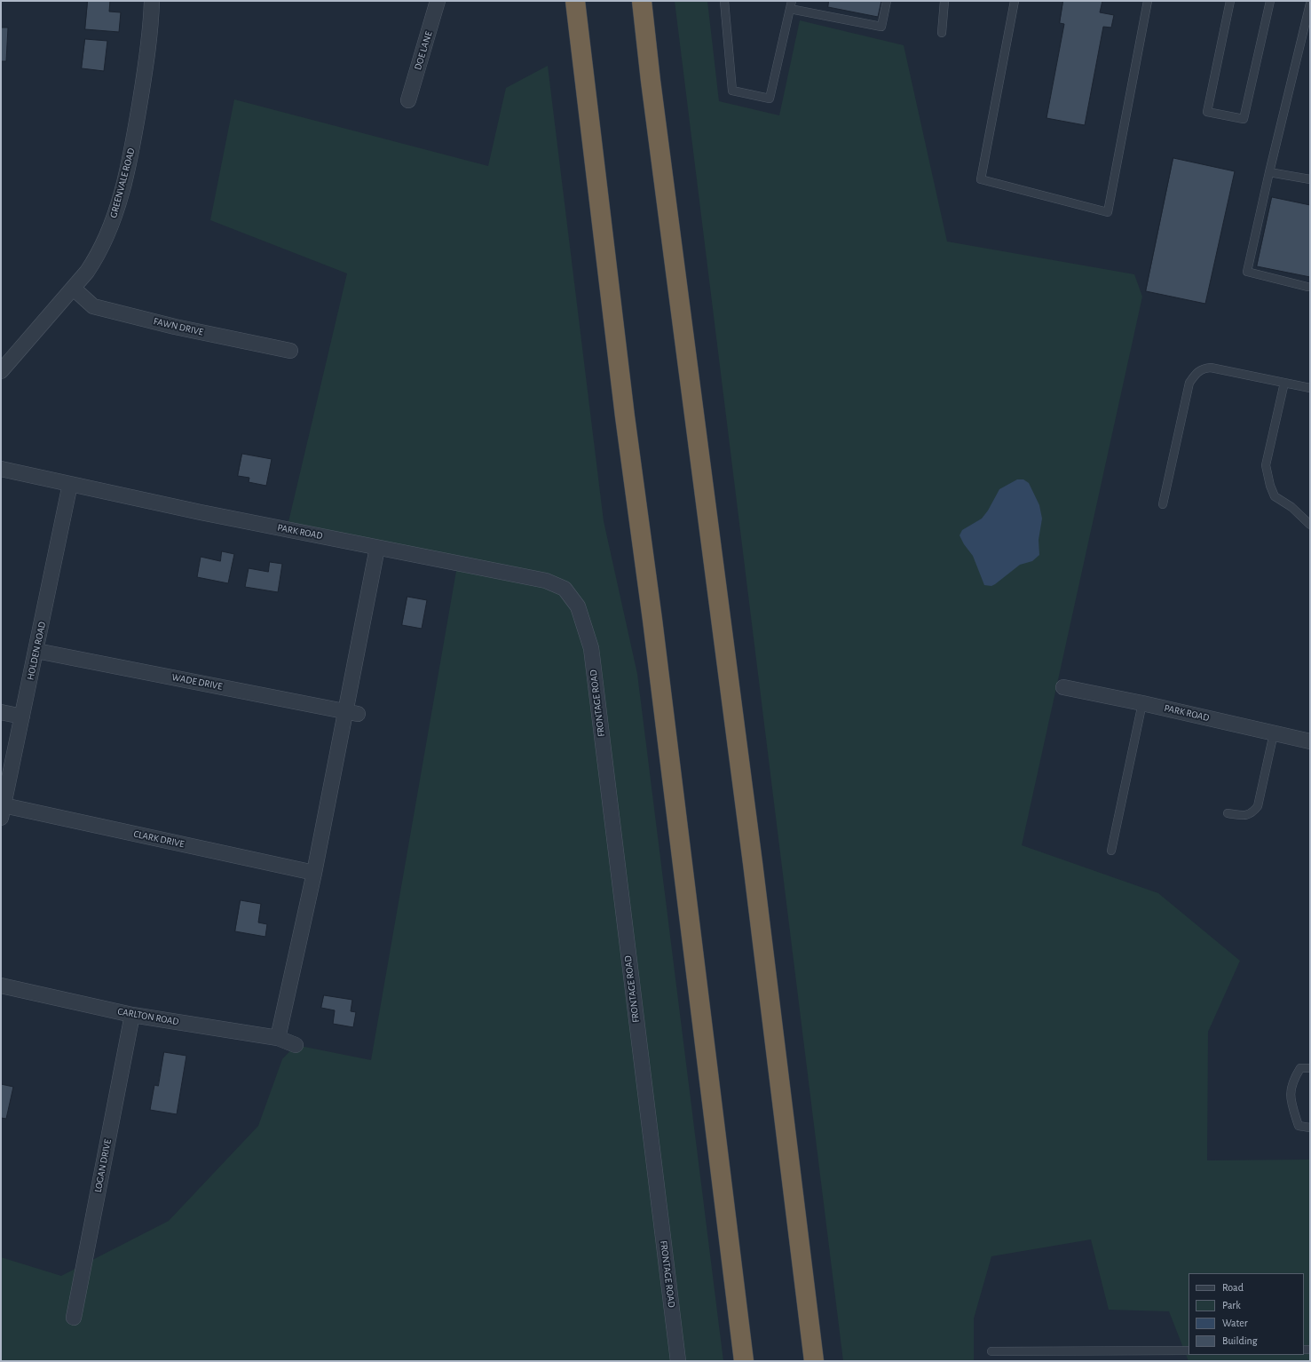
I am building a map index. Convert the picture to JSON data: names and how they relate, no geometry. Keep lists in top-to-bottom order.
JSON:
{
  "streets": {
    "street": [
      "DOE LANE",
      "GREENVALE ROAD",
      "FAWN DRIVE",
      "PARK ROAD",
      "HOLDEN ROAD",
      "WADE DRIVE",
      "FRONTAGE ROAD",
      "CLARK DRIVE",
      "CARLTON ROAD",
      "LOGAN DRIVE"
    ]
  },
  "crossings": [
    ["GREENVALE ROAD", "FAWN DRIVE"],
    ["PARK ROAD", "HOLDEN ROAD"],
    ["PARK ROAD", "FRONTAGE ROAD"],
    ["HOLDEN ROAD", "WADE DRIVE"],
    ["HOLDEN ROAD", "CLARK DRIVE"],
    ["CARLTON ROAD", "LOGAN DRIVE"]
  ],
  "legend": [
    "Road",
    "Park",
    "Water",
    "Building"
  ]
}
